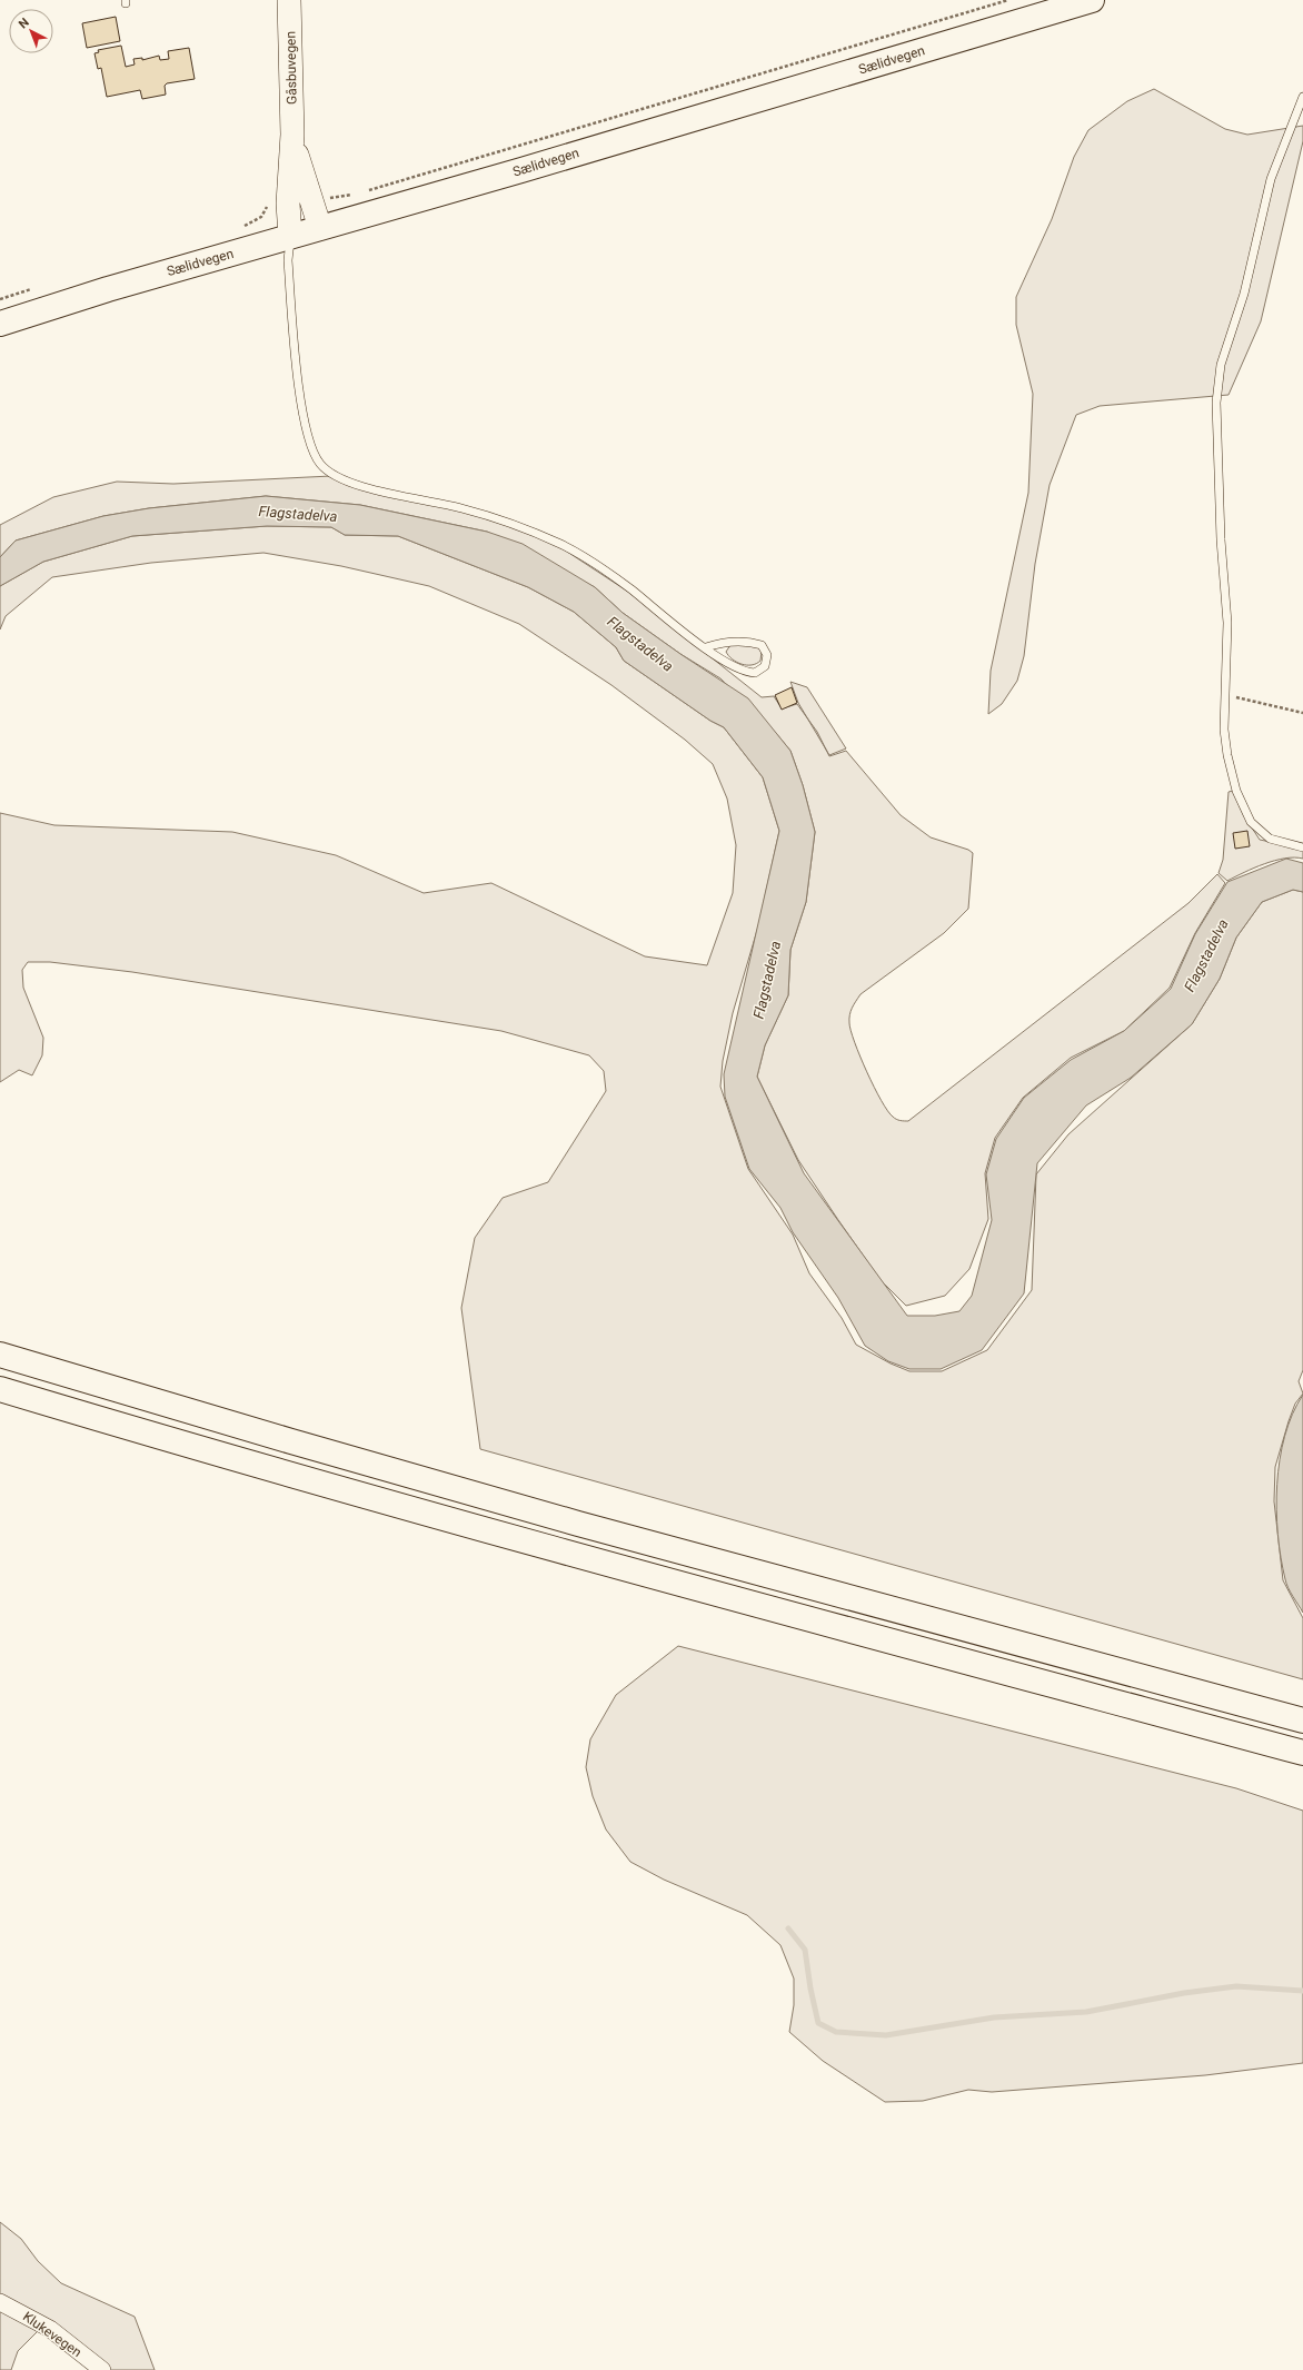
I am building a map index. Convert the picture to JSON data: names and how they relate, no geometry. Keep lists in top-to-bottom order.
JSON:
{
  "streets": {
    "main road": ["Sælidvegen", "Gåsbuvegen"],
    "street": ["Klukevegen"]
  },
  "crossings": [
    ["Sælidvegen", "Gåsbuvegen"]
  ],
  "water": ["Flagstadelva"],
  "north": "top left"
}
